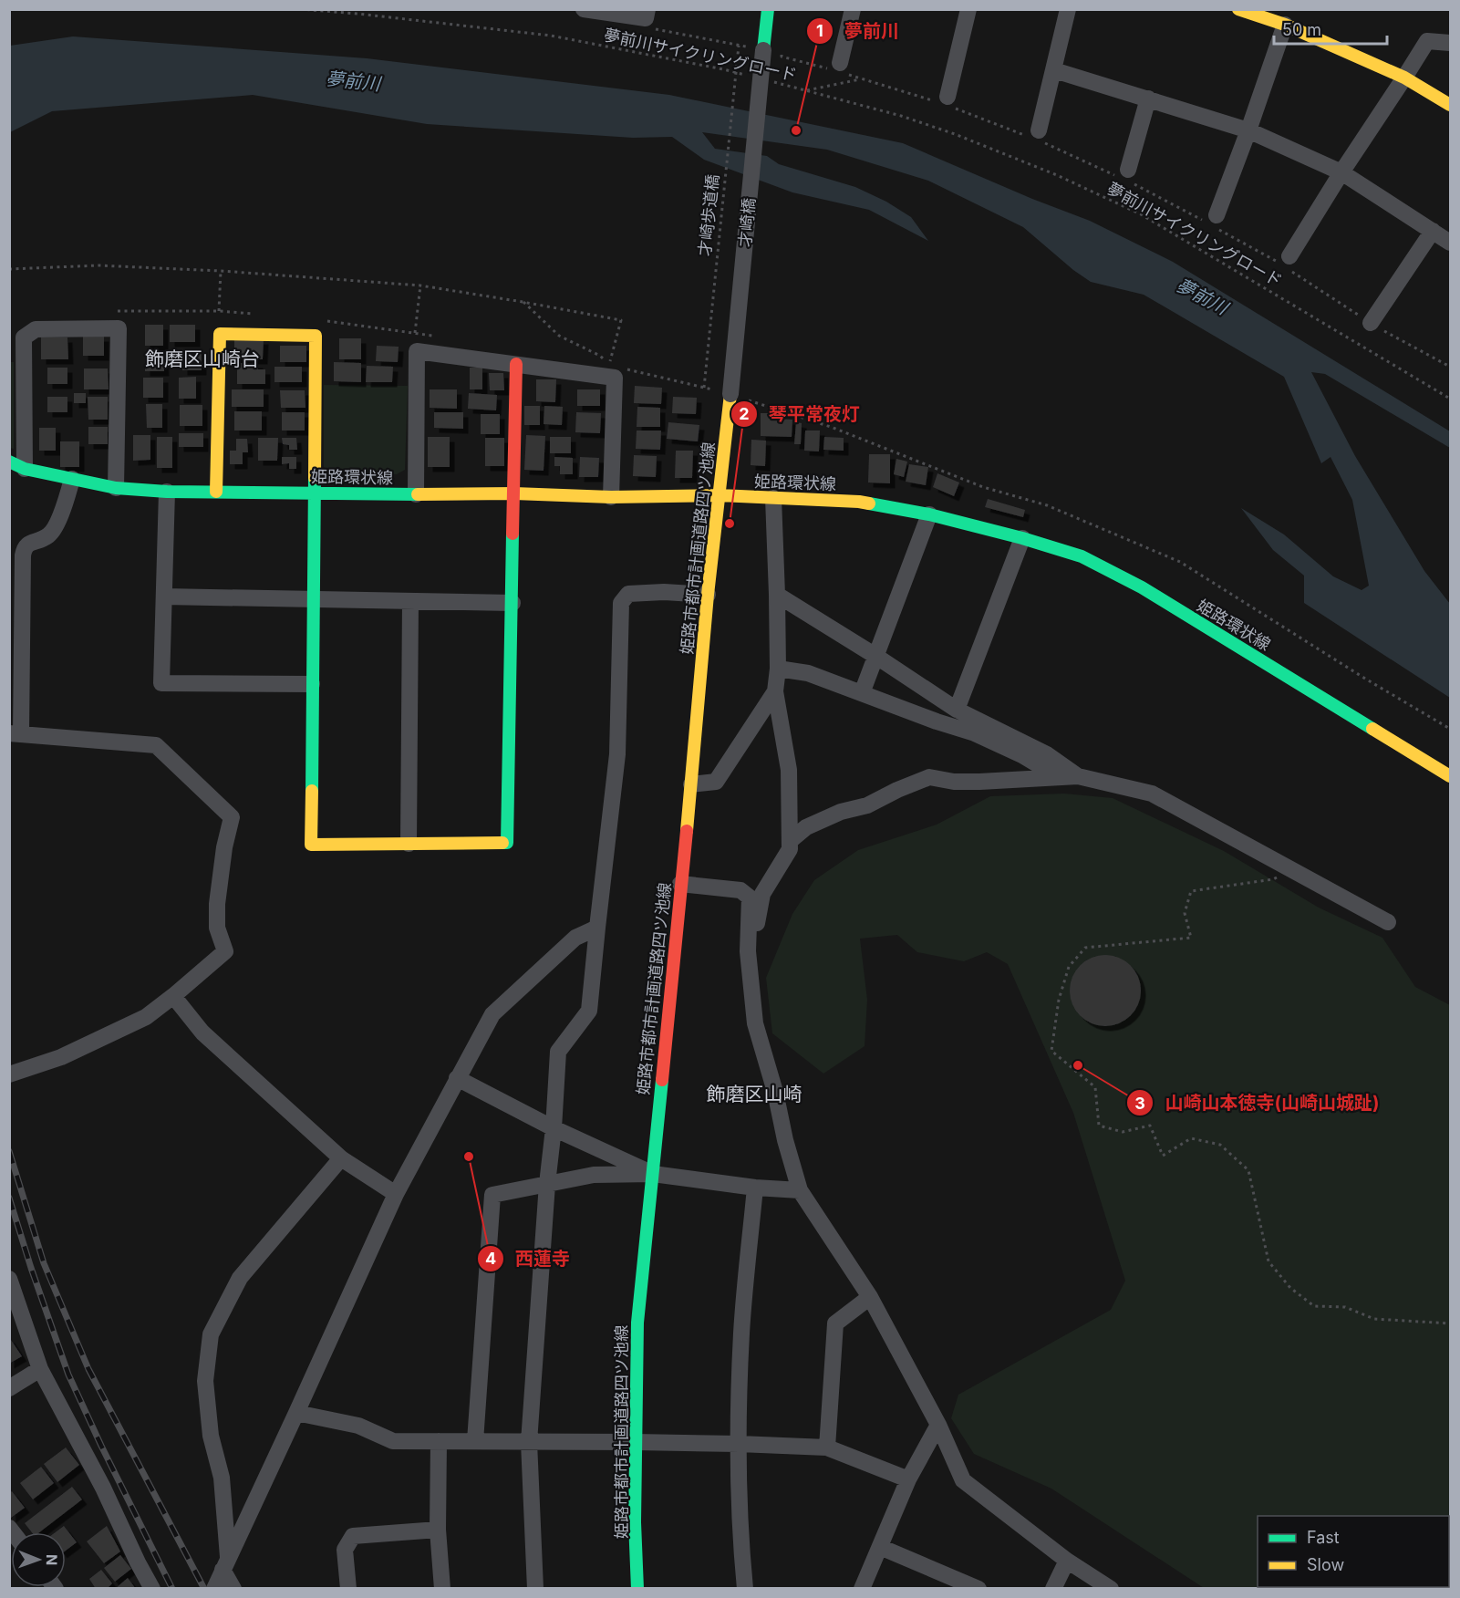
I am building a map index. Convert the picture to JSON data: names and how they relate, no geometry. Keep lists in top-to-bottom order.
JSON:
{
  "streets": {
    "street": ["才崎橋", "姫路環状線", "姫路市都市計画道路四ツ池線"],
    "path": ["夢前川サイクリングロード", "才崎歩道橋"]
  },
  "crossings": [
    ["才崎橋", "姫路市都市計画道路四ツ池線"],
    ["姫路環状線", "姫路市都市計画道路四ツ池線"]
  ],
  "districts": ["飾磨区山崎台", "飾磨区山崎"],
  "water": ["夢前川"],
  "places": [
    "夢前川",
    "琴平常夜灯",
    "山崎山本徳寺(山崎山城趾)",
    "西蓮寺"
  ],
  "legend": ["Fast", "Slow"],
  "scale_bar": "50 m",
  "north": "right"
}
